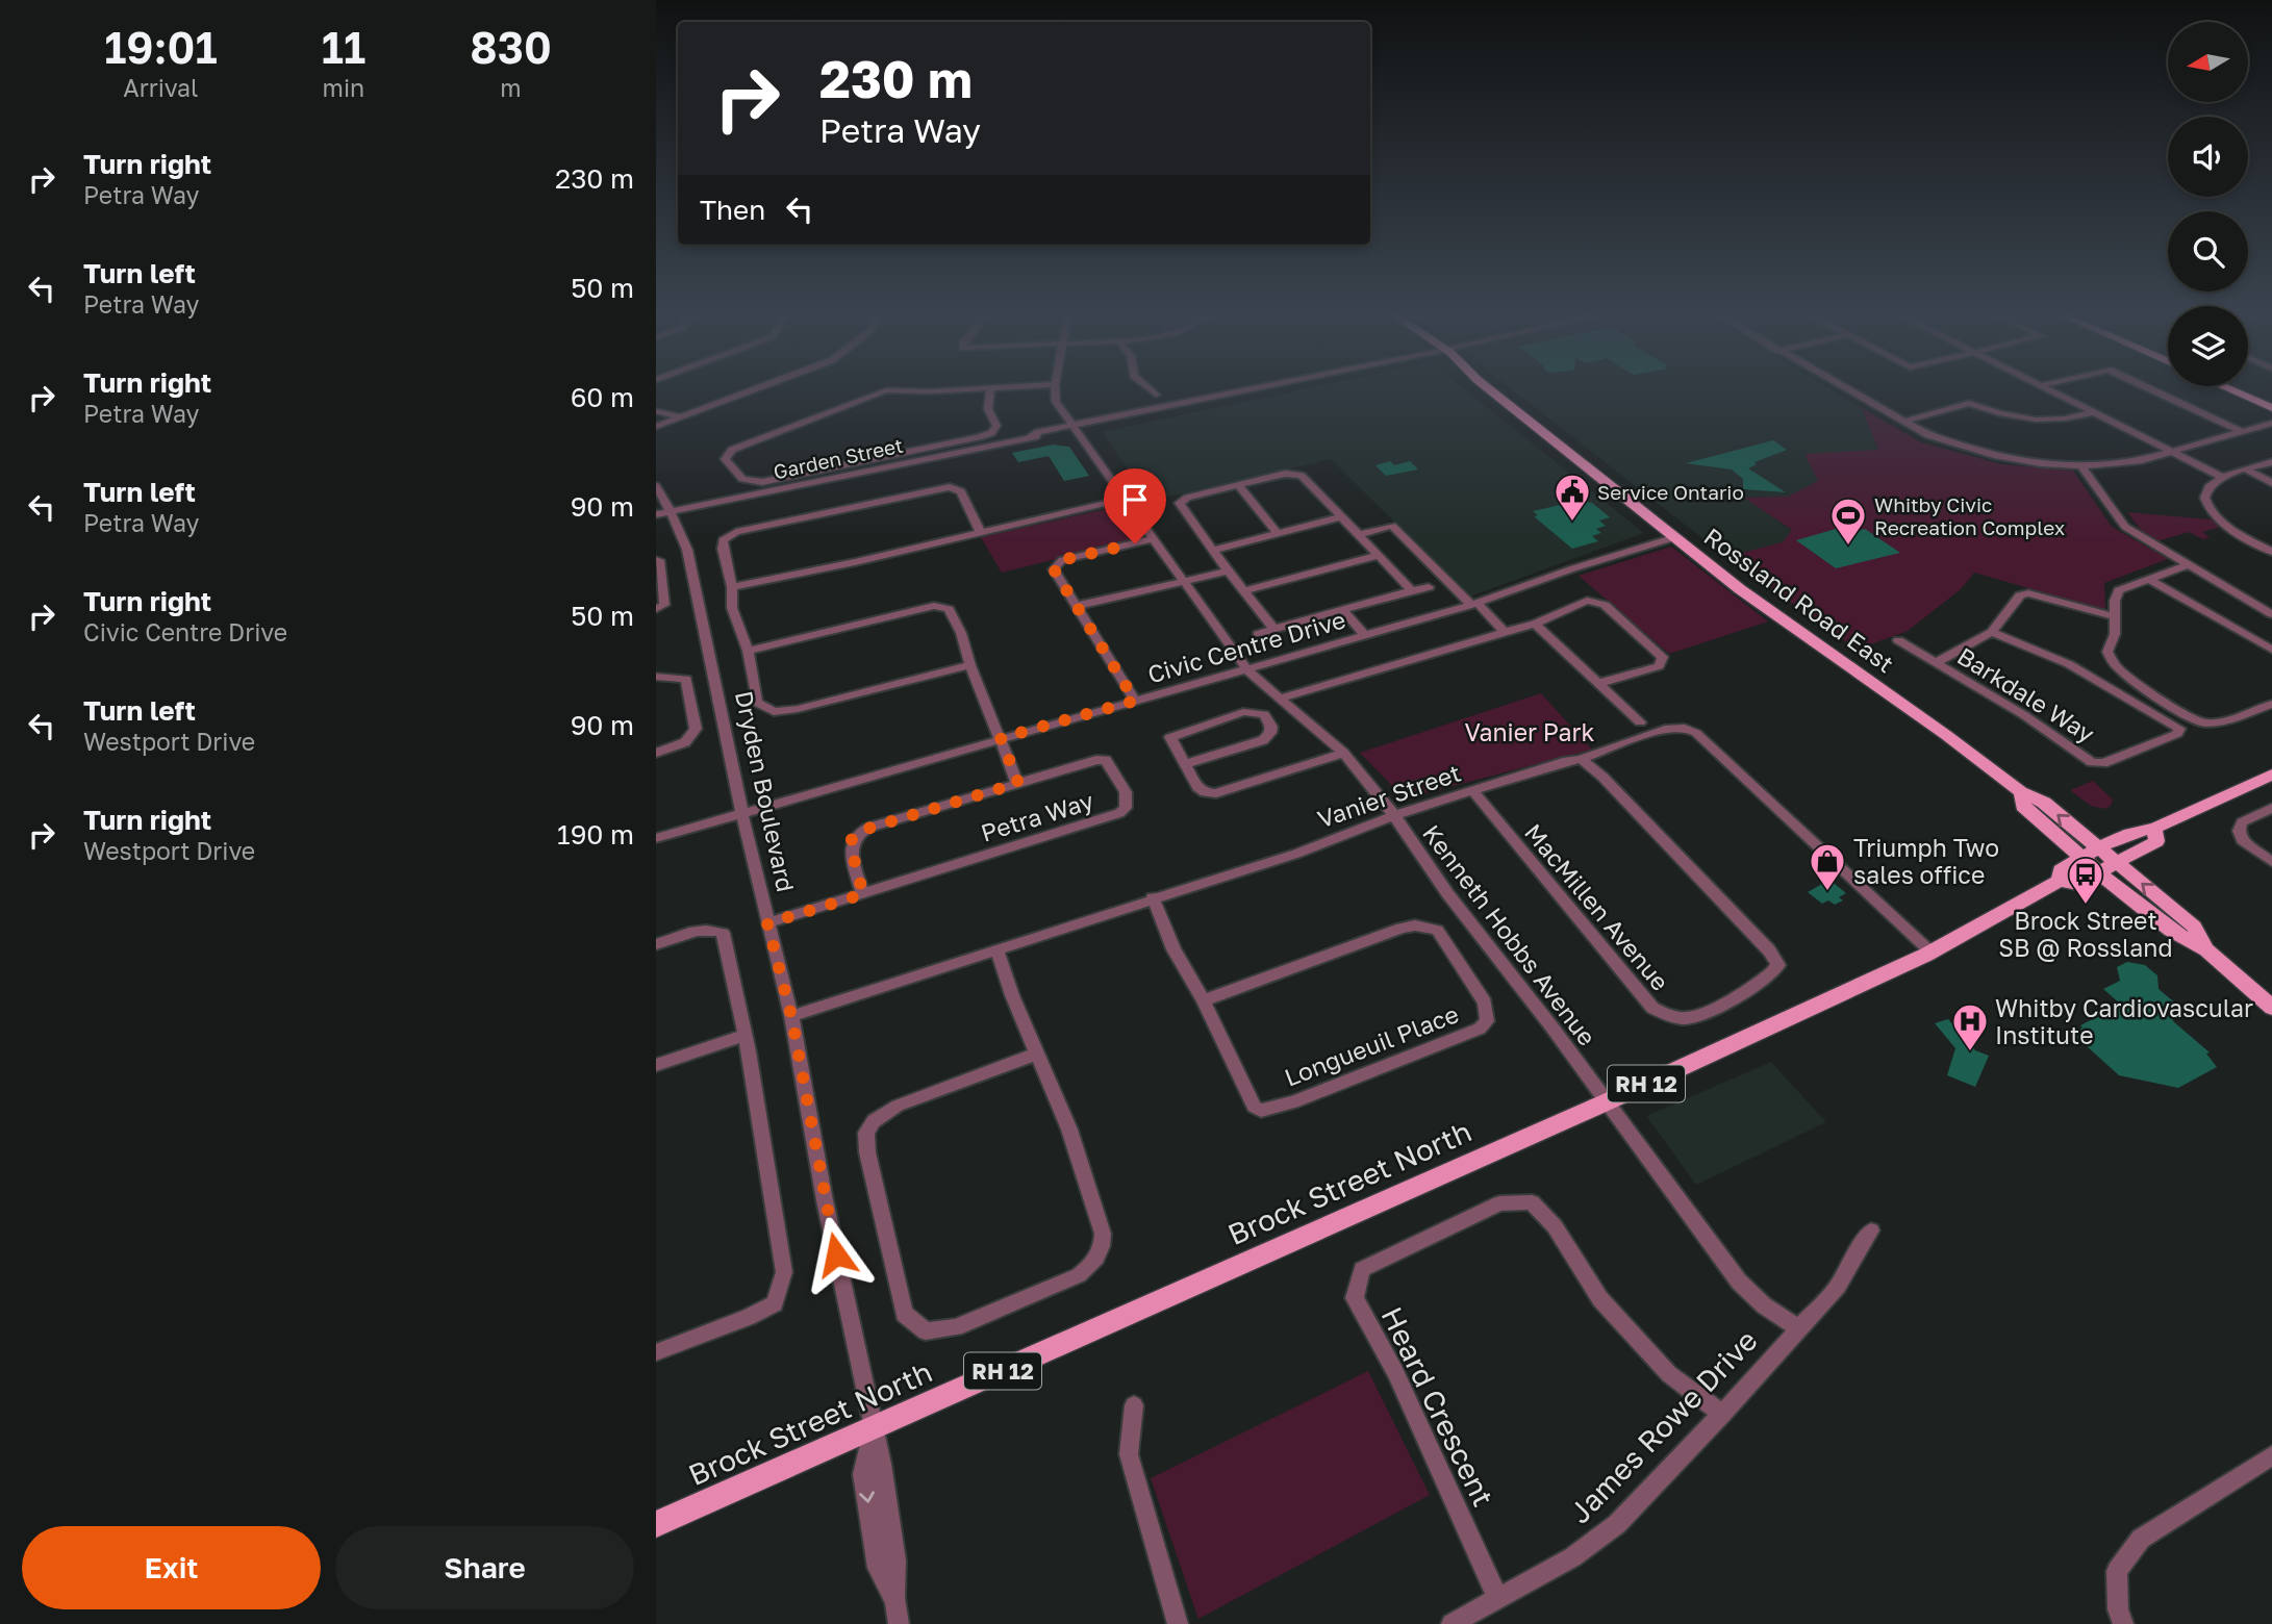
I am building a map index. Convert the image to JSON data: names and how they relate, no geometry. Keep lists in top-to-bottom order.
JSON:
{
  "streets": {
    "main road": ["Rossland Road East", "RH 12", "Brock Street North"],
    "street": [
      "Garden Street",
      "Civic Centre Drive",
      "Barkdale Way",
      "Dryden Boulevard",
      "Vanier Street",
      "Petra Way",
      "MacMillen Avenue",
      "Kenneth Hobbs Avenue",
      "Longueuil Place",
      "Heard Crescent",
      "James Rowe Drive"
    ]
  },
  "crossings": [
    ["Garden Street", "Dryden Boulevard"],
    ["Garden Street", "Kenneth Hobbs Avenue"],
    ["Rossland Road East", "Civic Centre Drive"],
    ["Rossland Road East", "Brock Street North"],
    ["Civic Centre Drive", "Dryden Boulevard"],
    ["Civic Centre Drive", "Petra Way"],
    ["Civic Centre Drive", "Kenneth Hobbs Avenue"],
    ["Dryden Boulevard", "Vanier Street"],
    ["Dryden Boulevard", "Petra Way"],
    ["Dryden Boulevard", "Brock Street North"],
    ["Vanier Street", "MacMillen Avenue"],
    ["Vanier Street", "Kenneth Hobbs Avenue"],
    ["Vanier Street", "Longueuil Place"],
    ["Vanier Street", "Brock Street North"],
    ["Kenneth Hobbs Avenue", "Brock Street North"],
    ["Kenneth Hobbs Avenue", "James Rowe Drive"],
    ["Heard Crescent", "James Rowe Drive"]
  ],
  "parks": ["Vanier Park"],
  "places": {
    "public building": ["Service Ontario"],
    "sports": ["Whitby Civic Recreation Complex"],
    "shop": ["Triumph Two sales office"],
    "bus stop": ["Brock Street SB @ Rossland"],
    "hospital": ["Whitby Cardiovascular Institute"]
  },
  "north": "left",
  "page": {
    "eta": [
      "19:01",
      "Arrival",
      "11",
      "min",
      "830",
      "m"
    ],
    "turn": ["230 m", "Petra Way"],
    "list": [
      {
        "name": "Turn right",
        "note": "Petra Way",
        "value": "230 m"
      },
      {
        "name": "Turn left",
        "note": "Petra Way",
        "value": "50 m"
      },
      {
        "name": "Turn right",
        "note": "Petra Way",
        "value": "60 m"
      },
      {
        "name": "Turn left",
        "note": "Petra Way",
        "value": "90 m"
      },
      {
        "name": "Turn right",
        "note": "Civic Centre Drive",
        "value": "50 m"
      },
      {
        "name": "Turn left",
        "note": "Westport Drive",
        "value": "90 m"
      },
      {
        "name": "Turn right",
        "note": "Westport Drive",
        "value": "190 m"
      }
    ],
    "then": "Then",
    "buttons": ["Exit", "Share"]
  }
}
